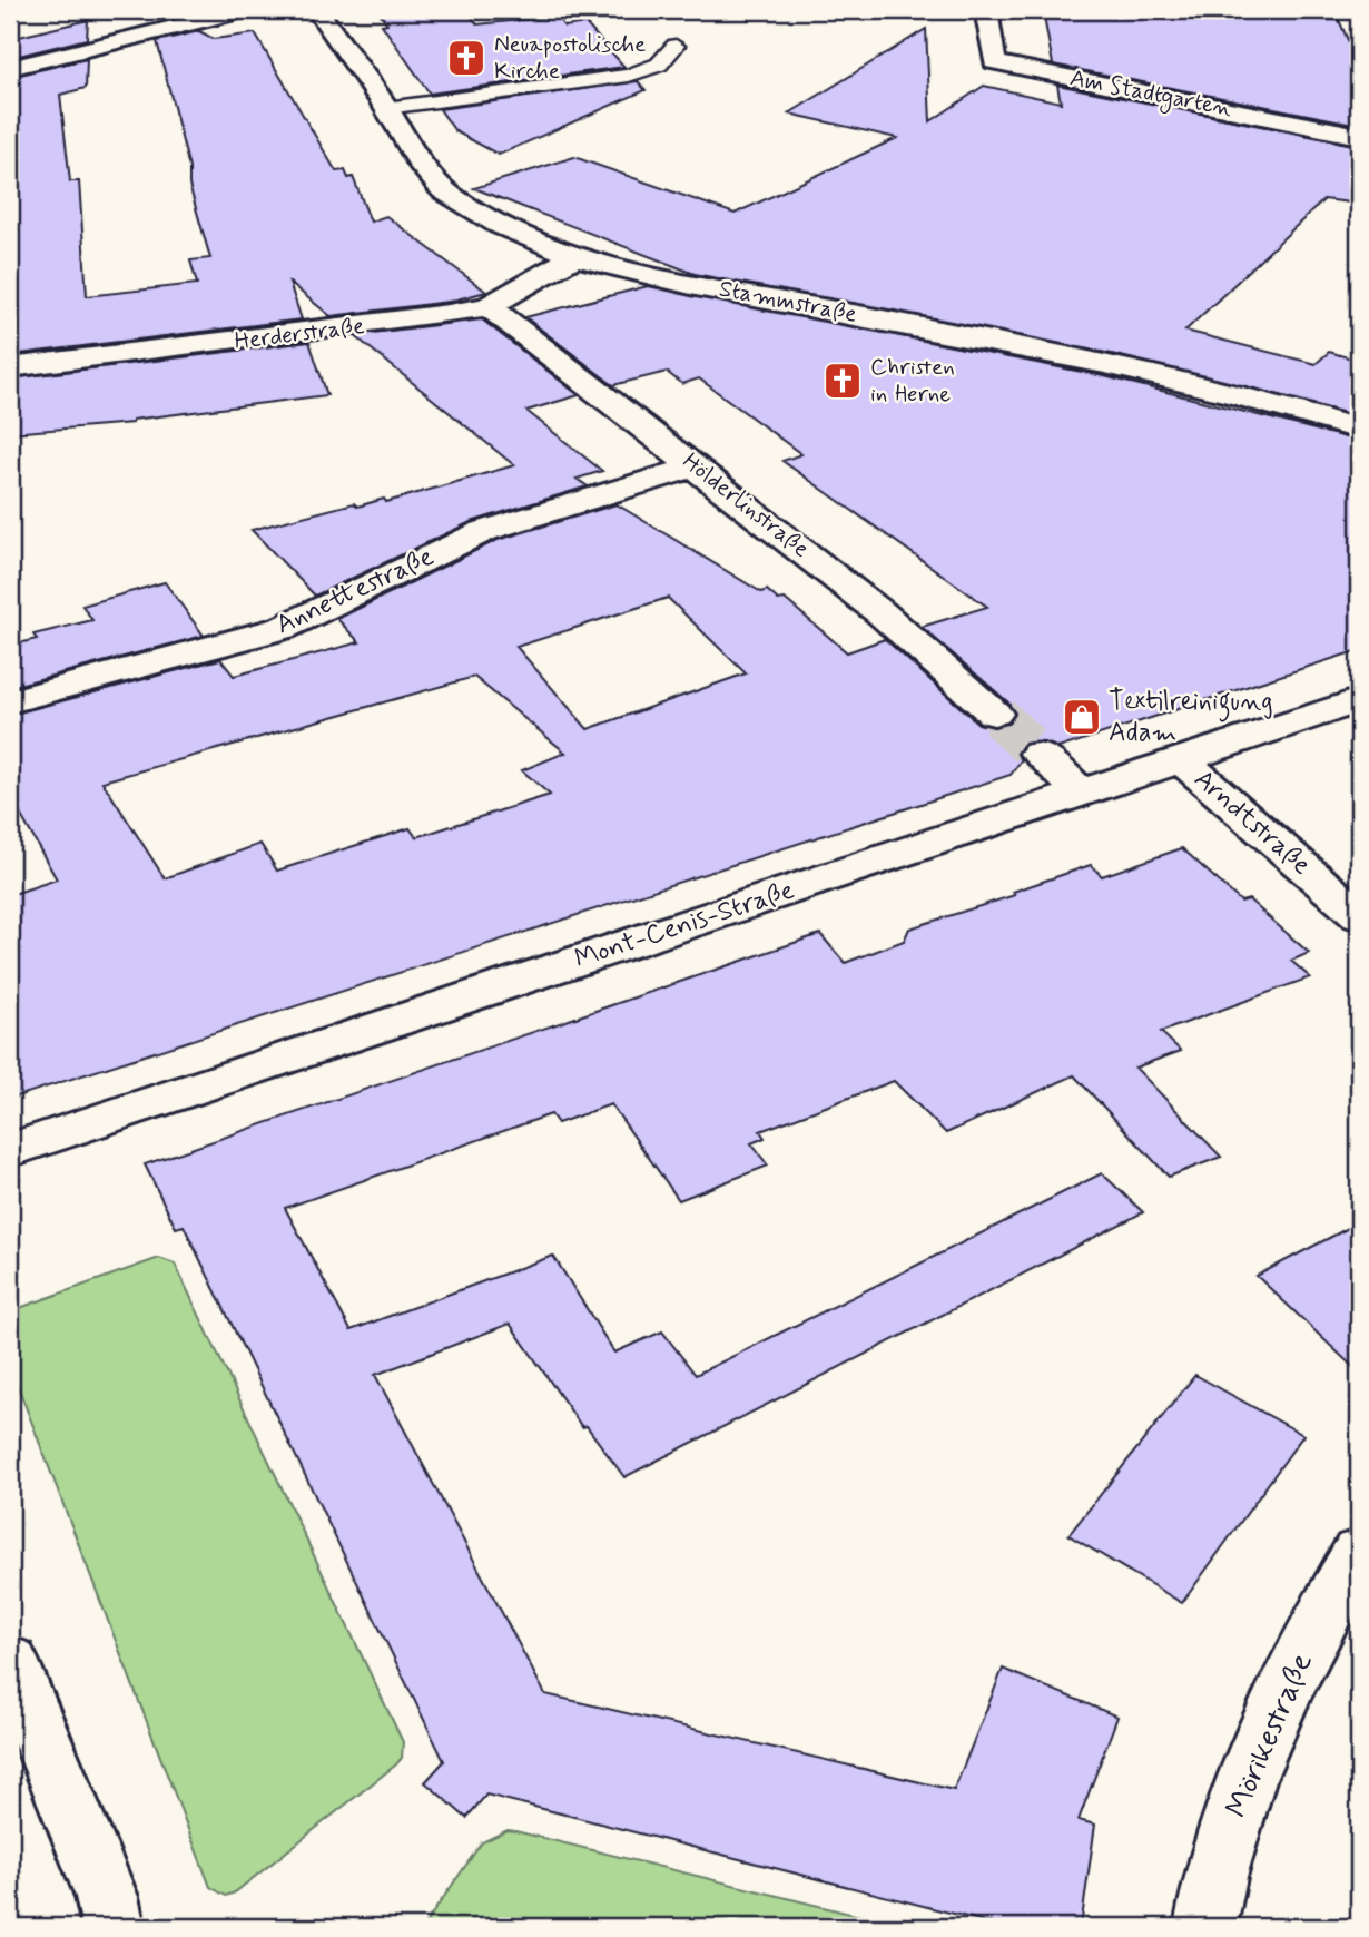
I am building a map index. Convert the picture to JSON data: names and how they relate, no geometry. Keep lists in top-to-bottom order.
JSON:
{
  "streets": {
    "street": [
      "Am Stadtgarten",
      "Stammstraße",
      "Herderstraße",
      "Hölderlinstraße",
      "Annettestraße",
      "Arndtstraße",
      "Mont-Cenis-Straße",
      "Mörikestraße"
    ]
  },
  "crossings": [
    ["Stammstraße", "Herderstraße"],
    ["Herderstraße", "Hölderlinstraße"],
    ["Hölderlinstraße", "Annettestraße"],
    ["Arndtstraße", "Mont-Cenis-Straße"]
  ],
  "places": {
    "church": ["Neuapostolische Kirche", "Christen in Herne"],
    "shop": ["Textilreinigung Adam"]
  }
}
